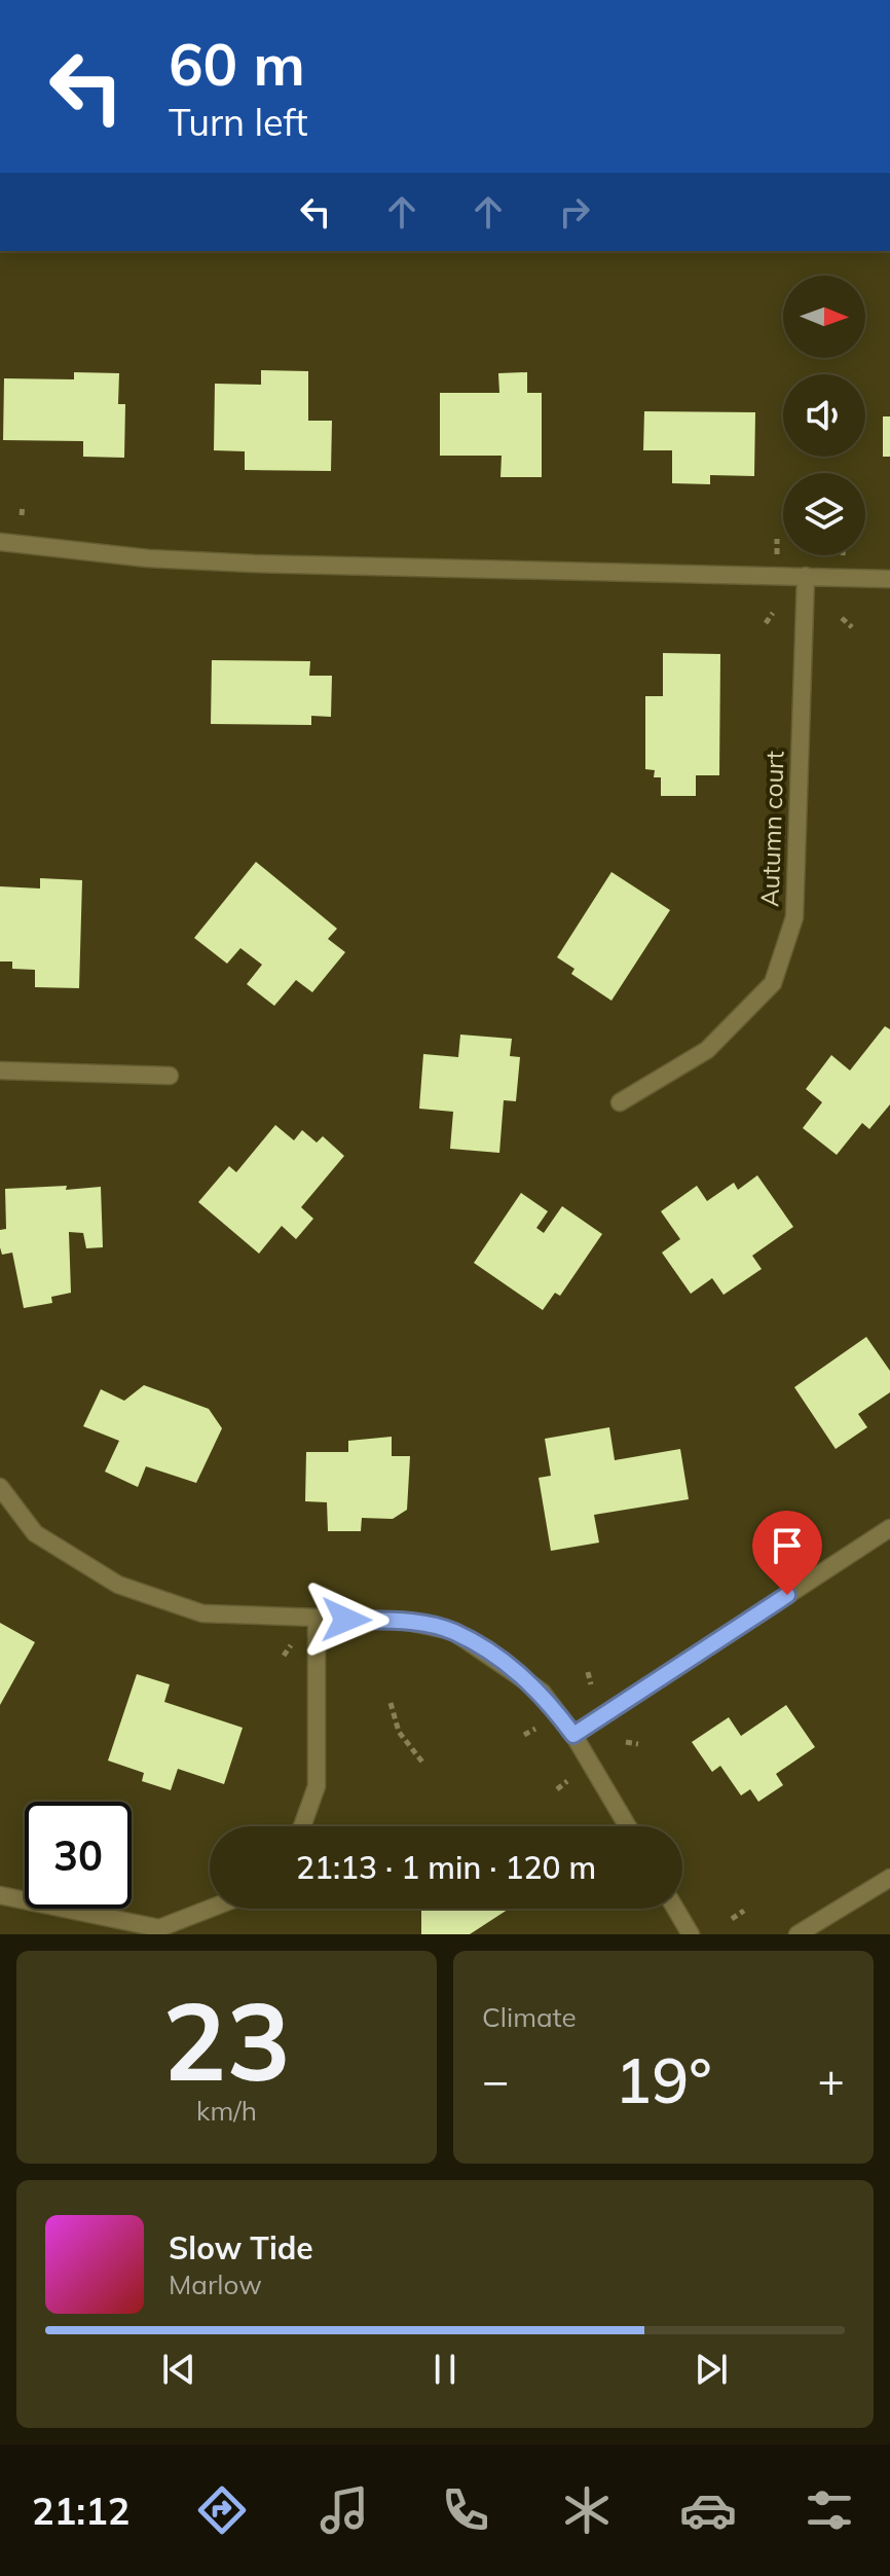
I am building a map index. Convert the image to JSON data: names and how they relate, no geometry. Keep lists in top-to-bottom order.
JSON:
{
  "streets": {
    "street": ["Autumn court"]
  },
  "north": "right",
  "page": {
    "turn": ["60 m", "Turn left"],
    "limit": "30",
    "trip": "21:13 · 1 min · 120 m",
    "tile": [
      ["23", "km/h"],
      "Climate"
    ],
    "heat": ["−", "19°", "+"],
    "song": ["Slow Tide", "Marlow"],
    "tabs": "21:12"
  }
}
